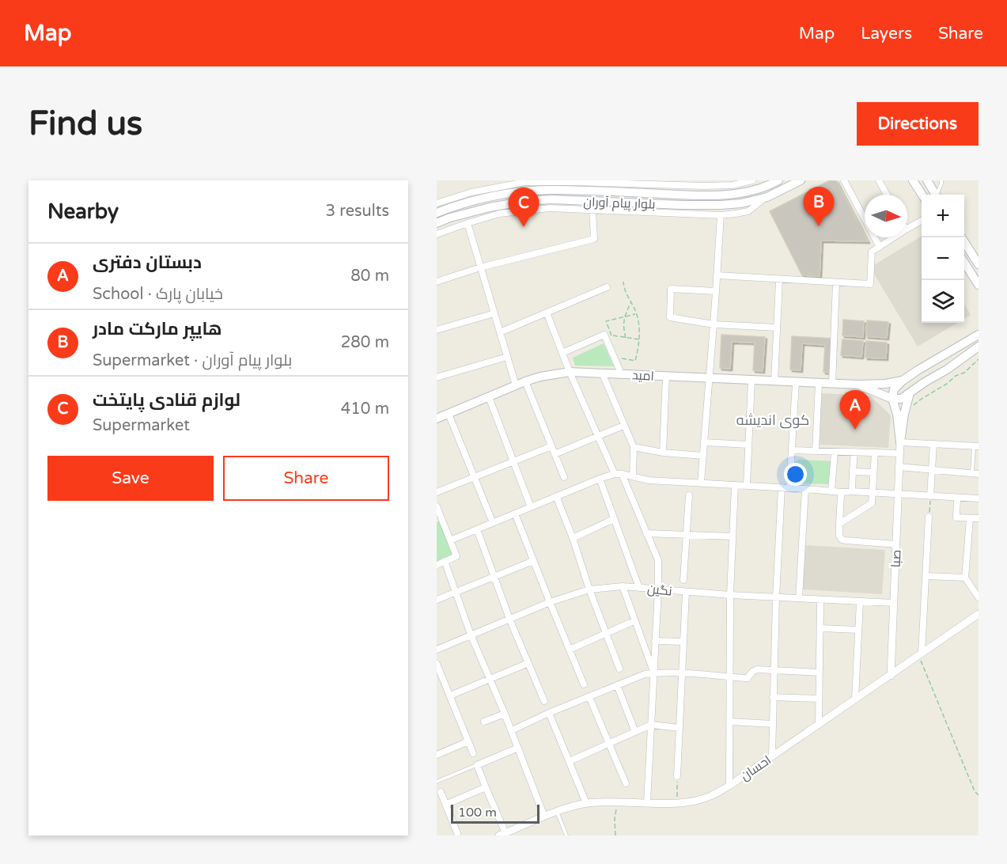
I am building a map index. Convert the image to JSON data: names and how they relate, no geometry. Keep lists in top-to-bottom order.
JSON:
{
  "streets": {
    "main road": ["بلوار پیام آوران", "امید"],
    "street": ["صبا", "نگین", "احسان"]
  },
  "crossings": [
    ["صبا", "نگین"],
    ["صبا", "احسان"]
  ],
  "districts": ["کوی اندیشه"],
  "scale_bar": "100 m",
  "north": "right",
  "page": {
    "header": "Map",
    "nav": ["Map", "Layers", "Share"],
    "buttons": [
      "Directions",
      ["Save", "Share"]
    ],
    "title": "Find us",
    "heading": ["Nearby", "3 results"],
    "pins": ["B", "C", "A"],
    "map_buttons": ["+", "−"],
    "list": [
      {
        "mark": "A",
        "name": "دبستان دفتری",
        "note": "School · خیابان پارک",
        "value": "80 m"
      },
      {
        "mark": "B",
        "name": "هایپر مارکت مادر",
        "note": "Supermarket · بلوار پیام آوران",
        "value": "280 m"
      },
      {
        "mark": "C",
        "name": "لوازم قنادی پایتخت",
        "note": "Supermarket",
        "value": "410 m"
      }
    ],
    "scale": "100 m"
  }
}
